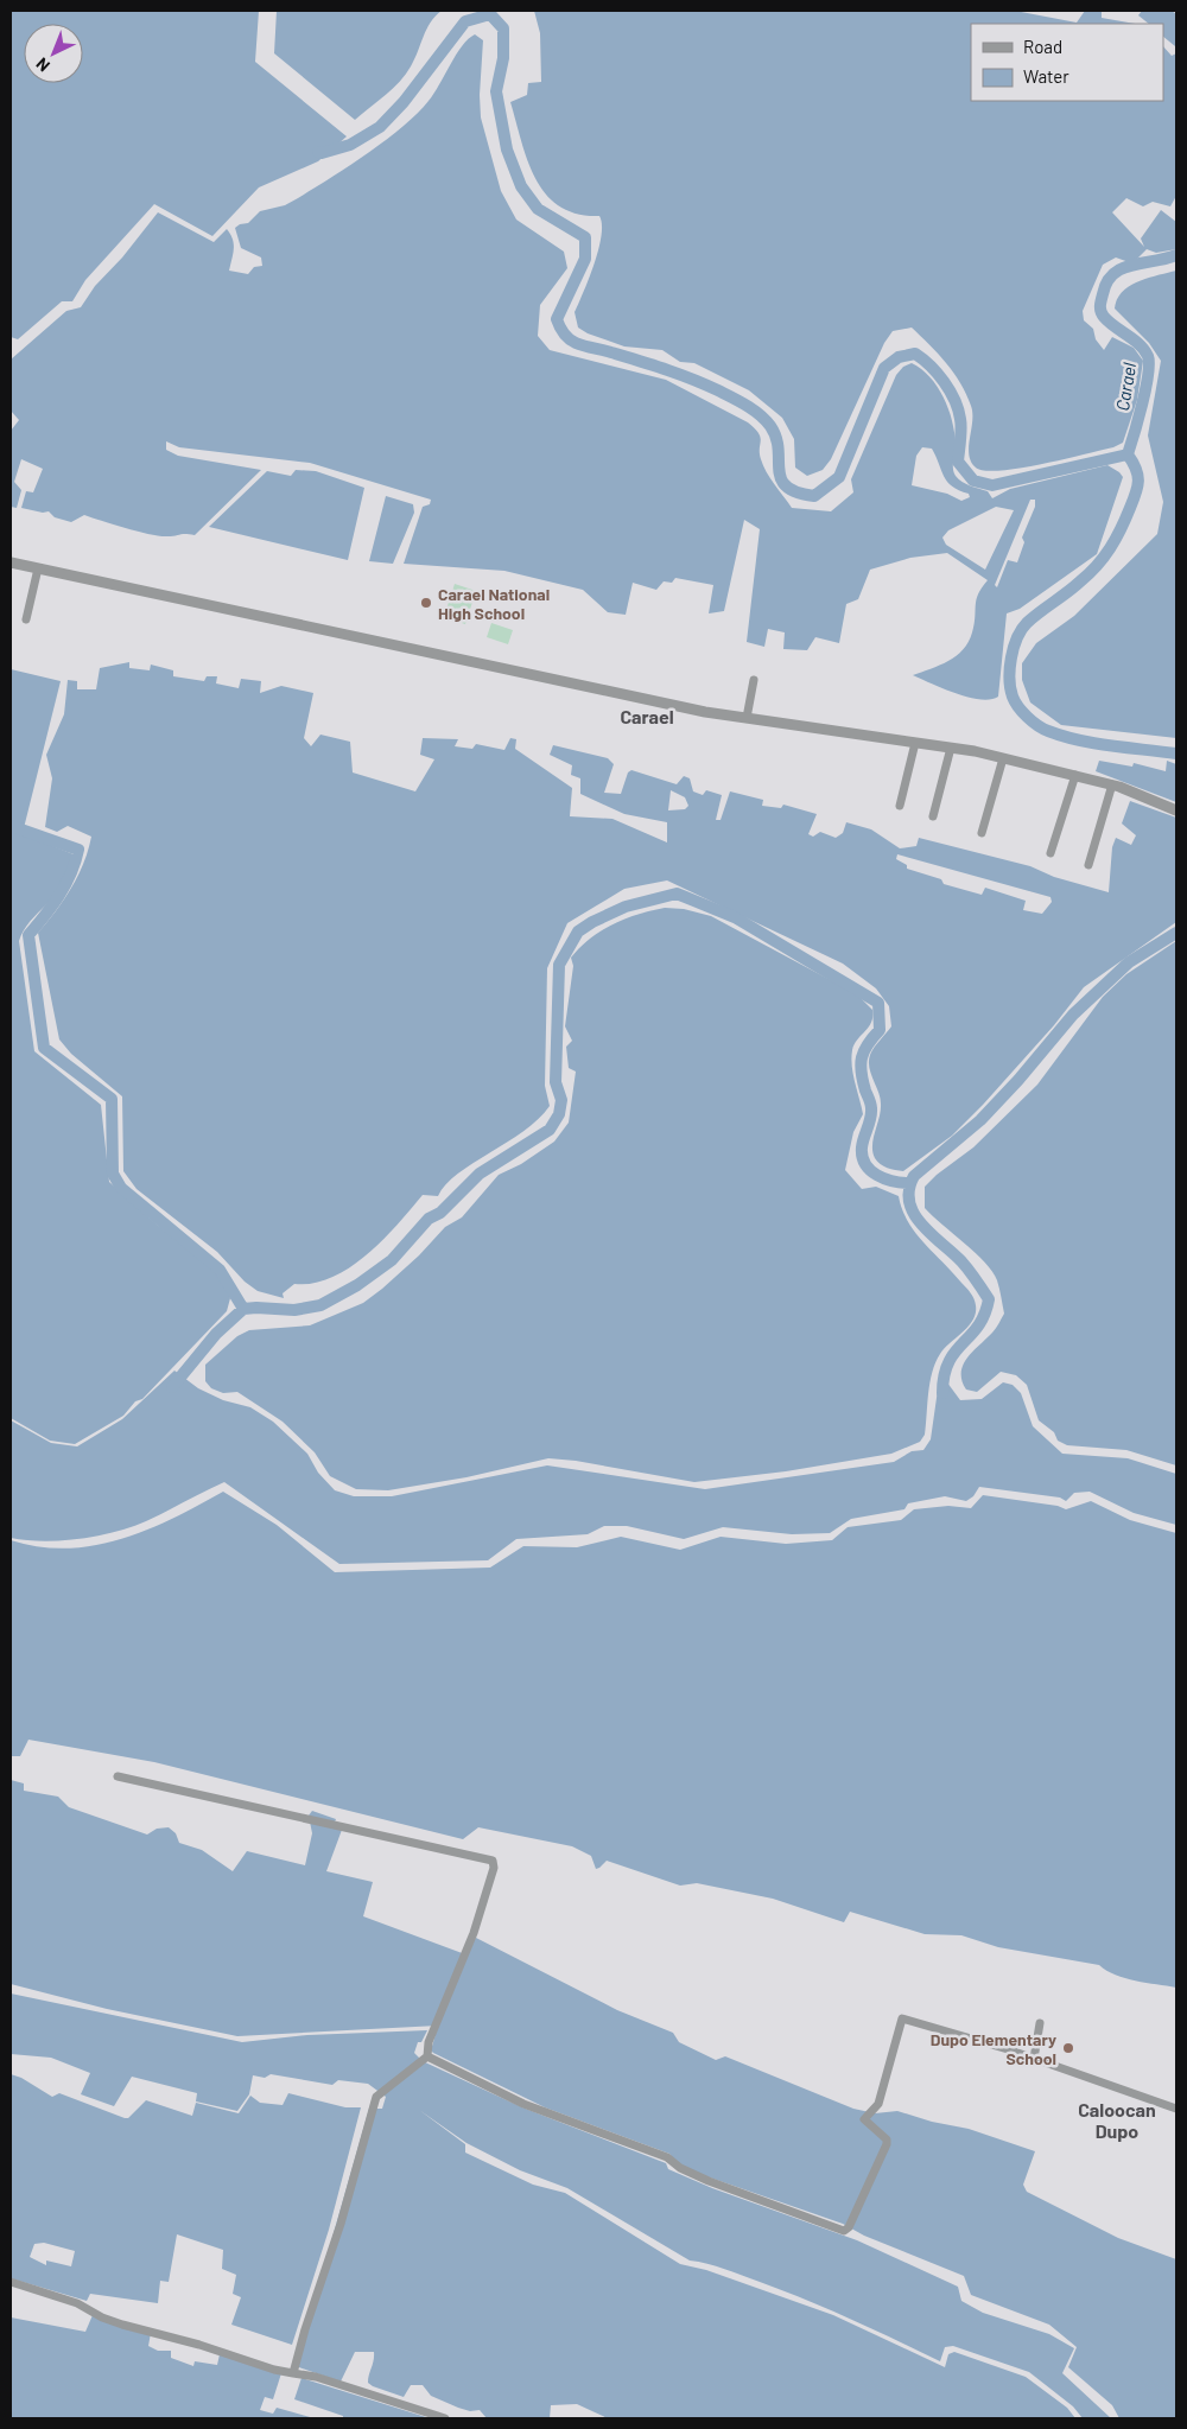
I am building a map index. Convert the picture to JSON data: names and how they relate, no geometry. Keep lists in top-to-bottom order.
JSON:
{
  "districts": ["Carael", "Caloocan Dupo"],
  "water": ["Carael"],
  "places": ["Carael National High School", "Dupo Elementary School"],
  "legend": ["Road", "Water"],
  "north": "bottom left"
}
